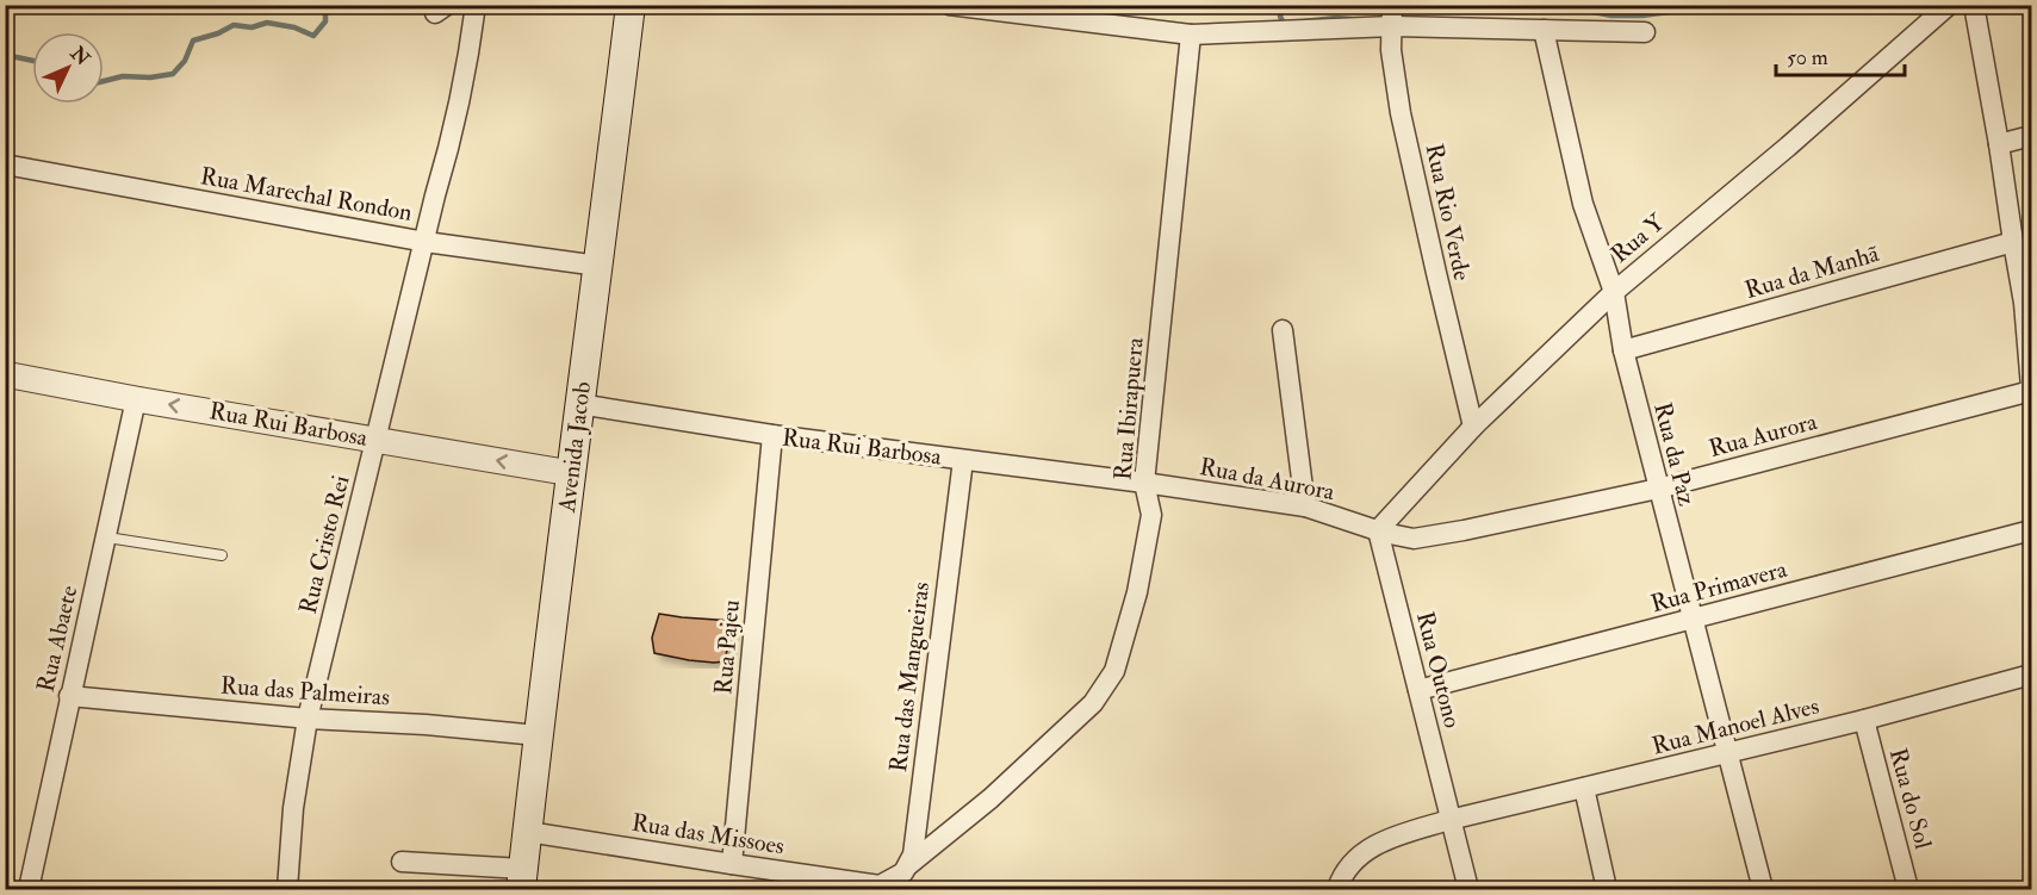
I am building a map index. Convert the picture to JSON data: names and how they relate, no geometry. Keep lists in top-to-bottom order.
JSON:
{
  "streets": {
    "main road": ["Avenida Jacob"],
    "street": [
      "Rua Marechal Rondon",
      "Rua Rio Verde",
      "Rua Y",
      "Rua da Manhã",
      "Rua Ibirapuera",
      "Rua Rui Barbosa",
      "Rua Aurora",
      "Rua da Paz",
      "Rua da Aurora",
      "Rua Cristo Rei",
      "Rua Primavera",
      "Rua Abaete",
      "Rua Pajeu",
      "Rua Outono",
      "Rua das Mangueiras",
      "Rua das Palmeiras",
      "Rua Manoel Alves",
      "Rua do Sol",
      "Rua das Missoes"
    ]
  },
  "crossings": [
    ["Rua Marechal Rondon", "Avenida Jacob"],
    ["Rua Marechal Rondon", "Rua Cristo Rei"],
    ["Rua Rio Verde", "Rua Y"],
    ["Rua Y", "Rua Aurora"],
    ["Rua Y", "Rua da Paz"],
    ["Rua Y", "Rua da Aurora"],
    ["Rua Y", "Rua Outono"],
    ["Rua da Manhã", "Rua da Paz"],
    ["Rua Ibirapuera", "Rua Rui Barbosa"],
    ["Rua Ibirapuera", "Rua da Aurora"],
    ["Rua Ibirapuera", "Rua das Mangueiras"],
    ["Rua Ibirapuera", "Rua das Missoes"],
    ["Rua Rui Barbosa", "Avenida Jacob"],
    ["Rua Rui Barbosa", "Rua da Aurora"],
    ["Rua Rui Barbosa", "Rua Cristo Rei"],
    ["Rua Rui Barbosa", "Rua Abaete"],
    ["Rua Rui Barbosa", "Rua Pajeu"],
    ["Rua Rui Barbosa", "Rua das Mangueiras"],
    ["Rua Aurora", "Rua da Paz"],
    ["Rua Aurora", "Rua da Aurora"],
    ["Rua Aurora", "Rua Outono"],
    ["Avenida Jacob", "Rua das Palmeiras"],
    ["Avenida Jacob", "Rua das Missoes"],
    ["Rua da Paz", "Rua Primavera"],
    ["Rua da Paz", "Rua Manoel Alves"],
    ["Rua da Aurora", "Rua Outono"],
    ["Rua Cristo Rei", "Rua das Palmeiras"],
    ["Rua Primavera", "Rua Outono"],
    ["Rua Abaete", "Rua das Palmeiras"],
    ["Rua Pajeu", "Rua das Missoes"],
    ["Rua Outono", "Rua Manoel Alves"],
    ["Rua das Mangueiras", "Rua das Missoes"],
    ["Rua Manoel Alves", "Rua do Sol"]
  ],
  "one_way": ["Rua Rui Barbosa"],
  "scale_bar": "50 m",
  "north": "top right"
}
